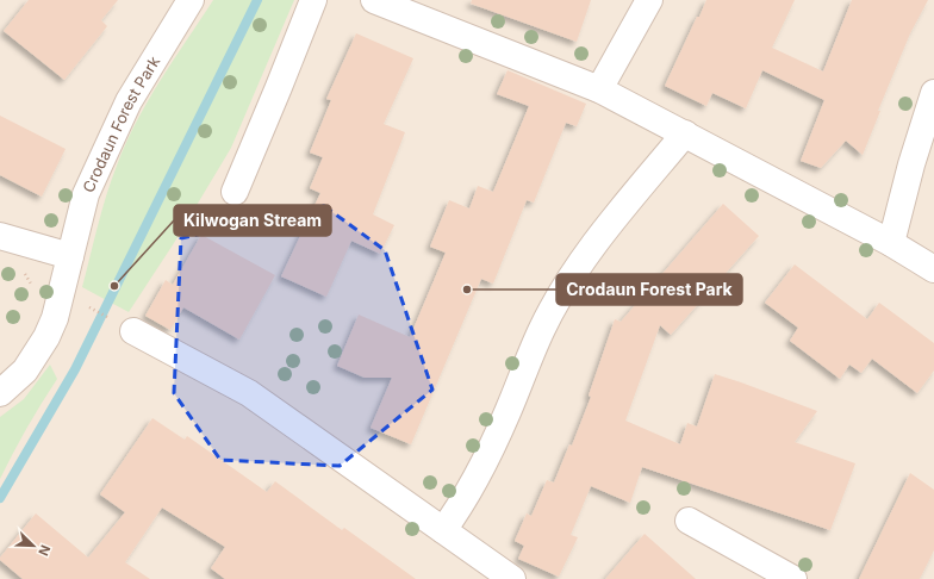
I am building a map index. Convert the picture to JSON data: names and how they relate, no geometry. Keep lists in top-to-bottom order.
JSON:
{
  "streets": {
    "street": ["Crodaun Forest Park"]
  },
  "places": ["Kilwogan Stream", "Crodaun Forest Park"],
  "north": "bottom right"
}
